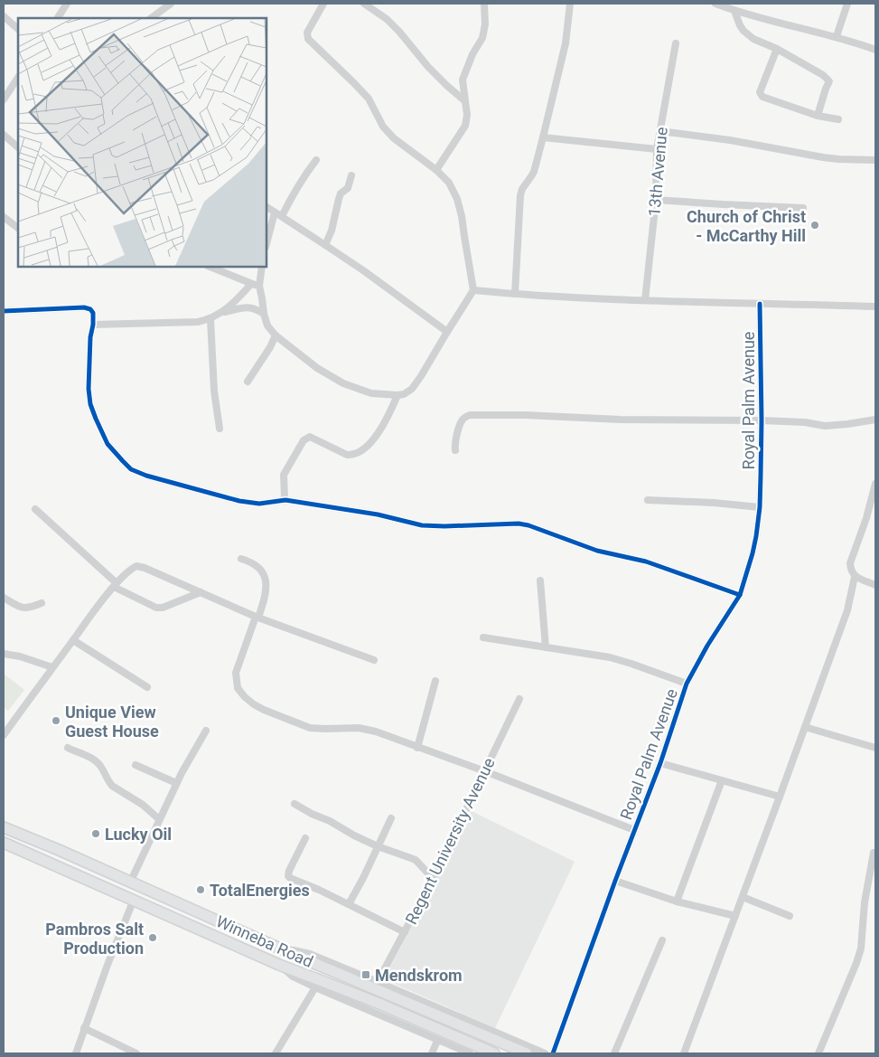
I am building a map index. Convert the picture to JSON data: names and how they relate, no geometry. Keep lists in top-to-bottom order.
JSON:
{
  "streets": {
    "highway": ["Winneba Road"],
    "street": ["13th Avenue", "Royal Palm Avenue", "Regent University Avenue"]
  },
  "places": {
    "other": [
      "Church of Christ - McCarthy Hill",
      "Unique View Guest House",
      "Lucky Oil",
      "TotalEnergies",
      "Pambros Salt Production"
    ],
    "transit": ["Mendskrom"]
  }
}
